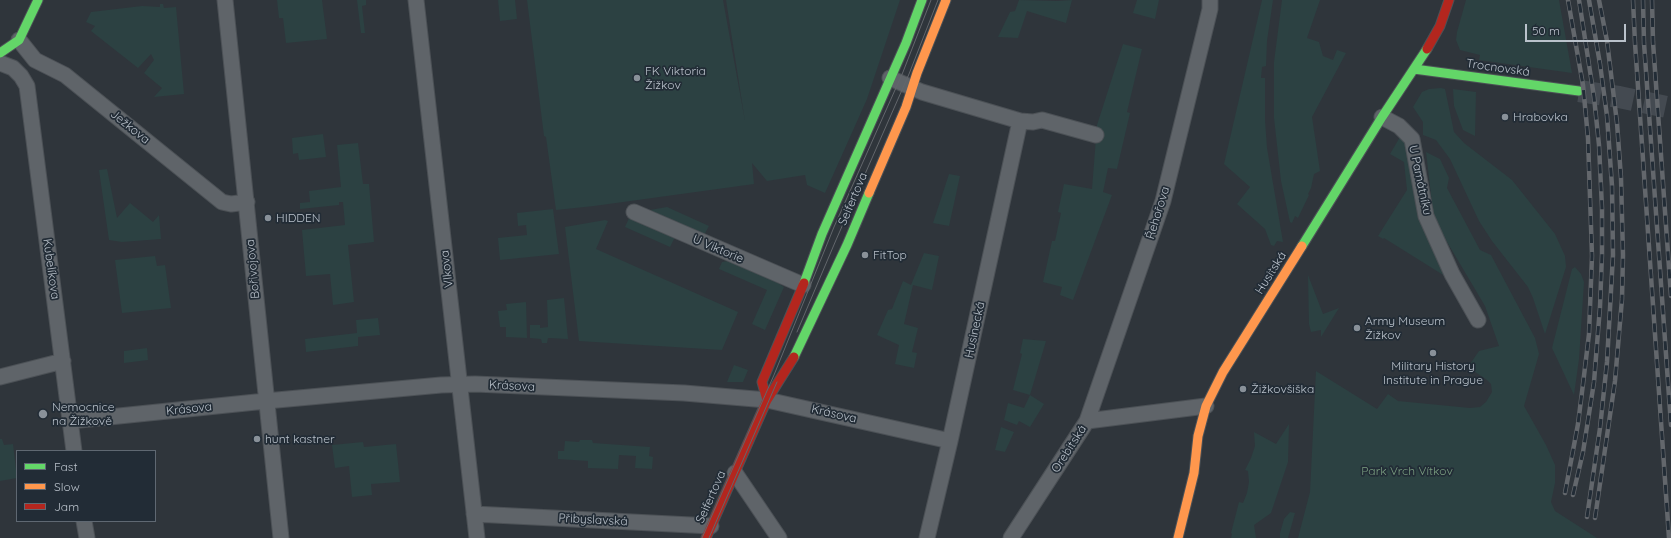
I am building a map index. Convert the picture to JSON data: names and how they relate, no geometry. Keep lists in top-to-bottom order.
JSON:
{
  "streets": {
    "street": [
      "Trocnovská",
      "Ježkova",
      "U Památníku",
      "Seifertova",
      "Řehořova",
      "U Viktorie",
      "Kubelíkova",
      "Bořivojova",
      "Vlkova",
      "Husitská",
      "Husinecká",
      "Krásova",
      "Orebitská",
      "Přibyslavská"
    ]
  },
  "crossings": [
    ["Trocnovská", "Husitská"],
    ["Ježkova", "Kubelíkova"],
    ["Ježkova", "Bořivojova"],
    ["U Památníku", "Husitská"],
    ["Seifertova", "U Viktorie"],
    ["Seifertova", "Krásova"],
    ["Seifertova", "Přibyslavská"],
    ["Řehořova", "Orebitská"],
    ["Kubelíkova", "Krásova"],
    ["Bořivojova", "Krásova"],
    ["Vlkova", "Krásova"],
    ["Vlkova", "Přibyslavská"],
    ["Husitská", "Orebitská"],
    ["Husinecká", "Krásova"]
  ],
  "parks": ["Park Vrch Vítkov"],
  "places": [
    "FK Viktoria Žižkov",
    "Hrabovka",
    "HIDDEN",
    "FitTop",
    "Army Museum Žižkov",
    "Military History Institute in Prague",
    "Žižkovšiška",
    "Nemocnice na Žižkově",
    "hunt kastner"
  ],
  "legend": ["Fast", "Slow", "Jam"],
  "scale_bar": "50 m"
}
